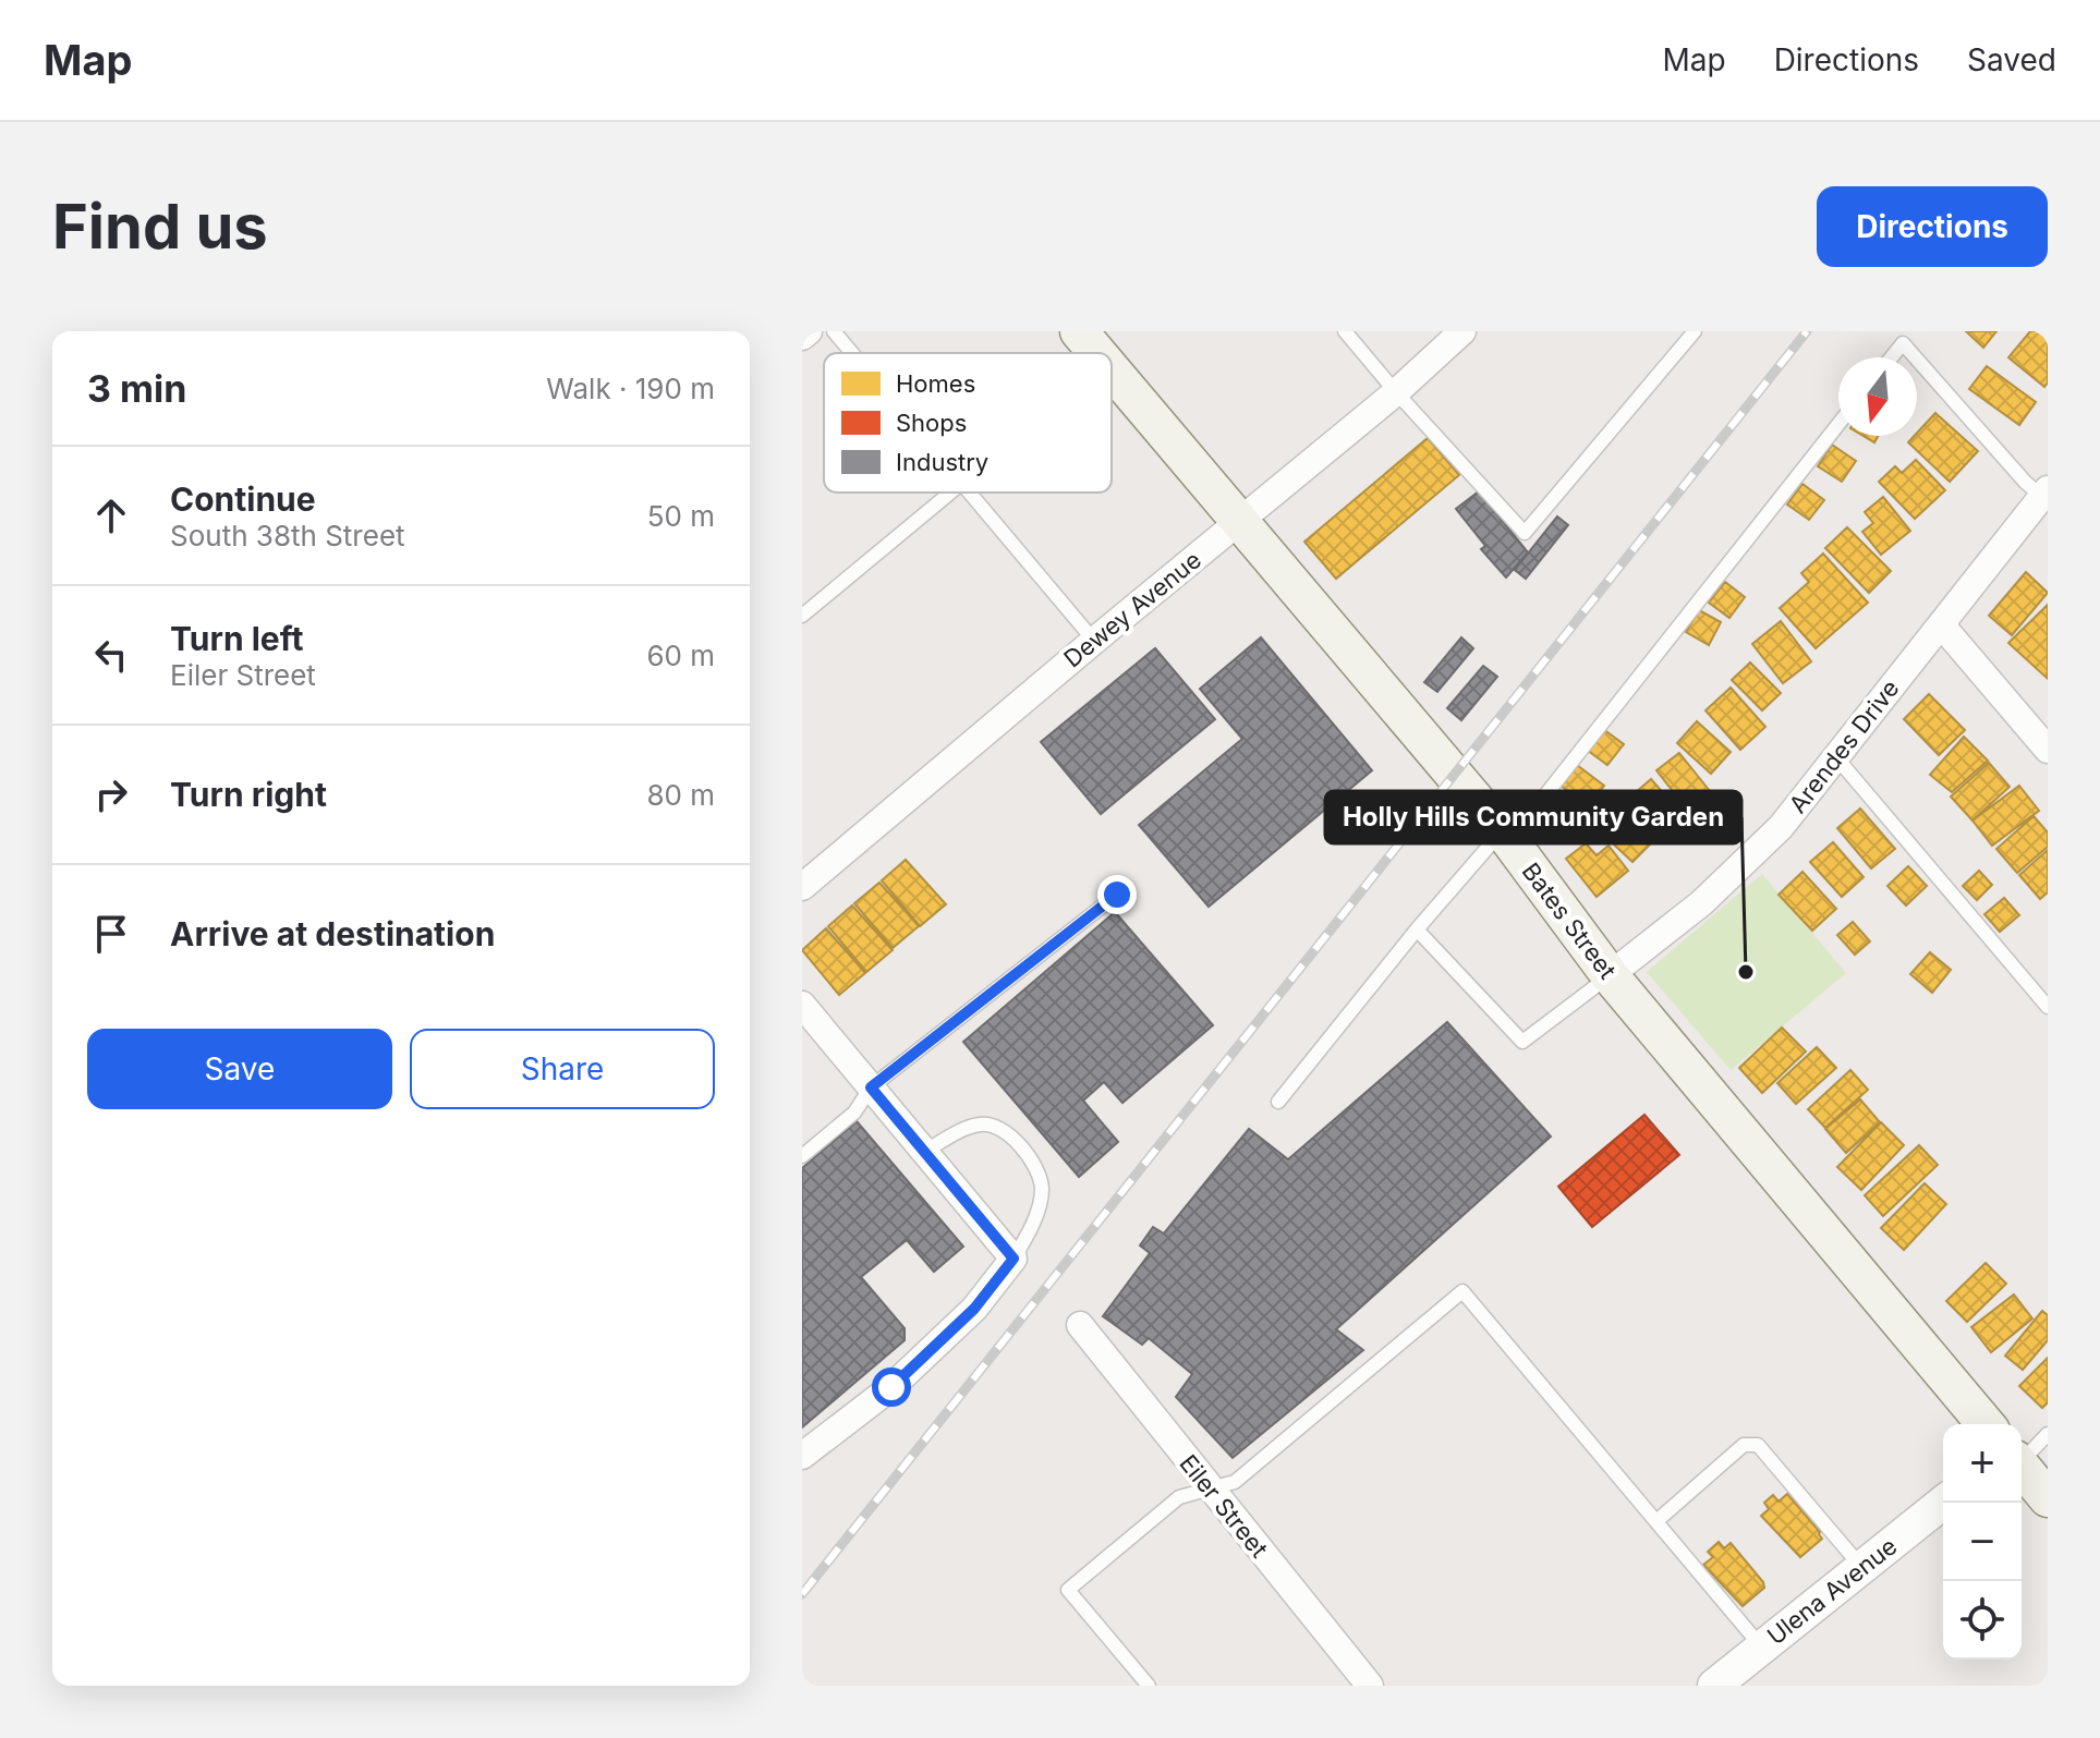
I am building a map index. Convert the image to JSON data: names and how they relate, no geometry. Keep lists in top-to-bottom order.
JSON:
{
  "streets": {
    "main road": ["Bates Street"],
    "street": [
      "Dewey Avenue",
      "Arendes Drive",
      "Eiler Street",
      "Ulena Avenue"
    ]
  },
  "crossings": [
    ["Dewey Avenue", "Bates Street"],
    ["Arendes Drive", "Bates Street"]
  ],
  "places": ["Holly Hills Community Garden"],
  "legend": ["Homes", "Shops", "Industry"],
  "north": "bottom",
  "page": {
    "header": "Map",
    "nav": ["Map", "Directions", "Saved"],
    "buttons": [
      "Directions",
      ["Save", "Share"]
    ],
    "title": "Find us",
    "heading": ["3 min", "Walk · 190 m"],
    "list": [
      ["Continue", "South 38th Street", "50 m"],
      ["Turn left", "Eiler Street", "60 m"],
      ["Turn right", "80 m"],
      "Arrive at destination"
    ],
    "map_buttons": ["+", "−"]
  }
}
